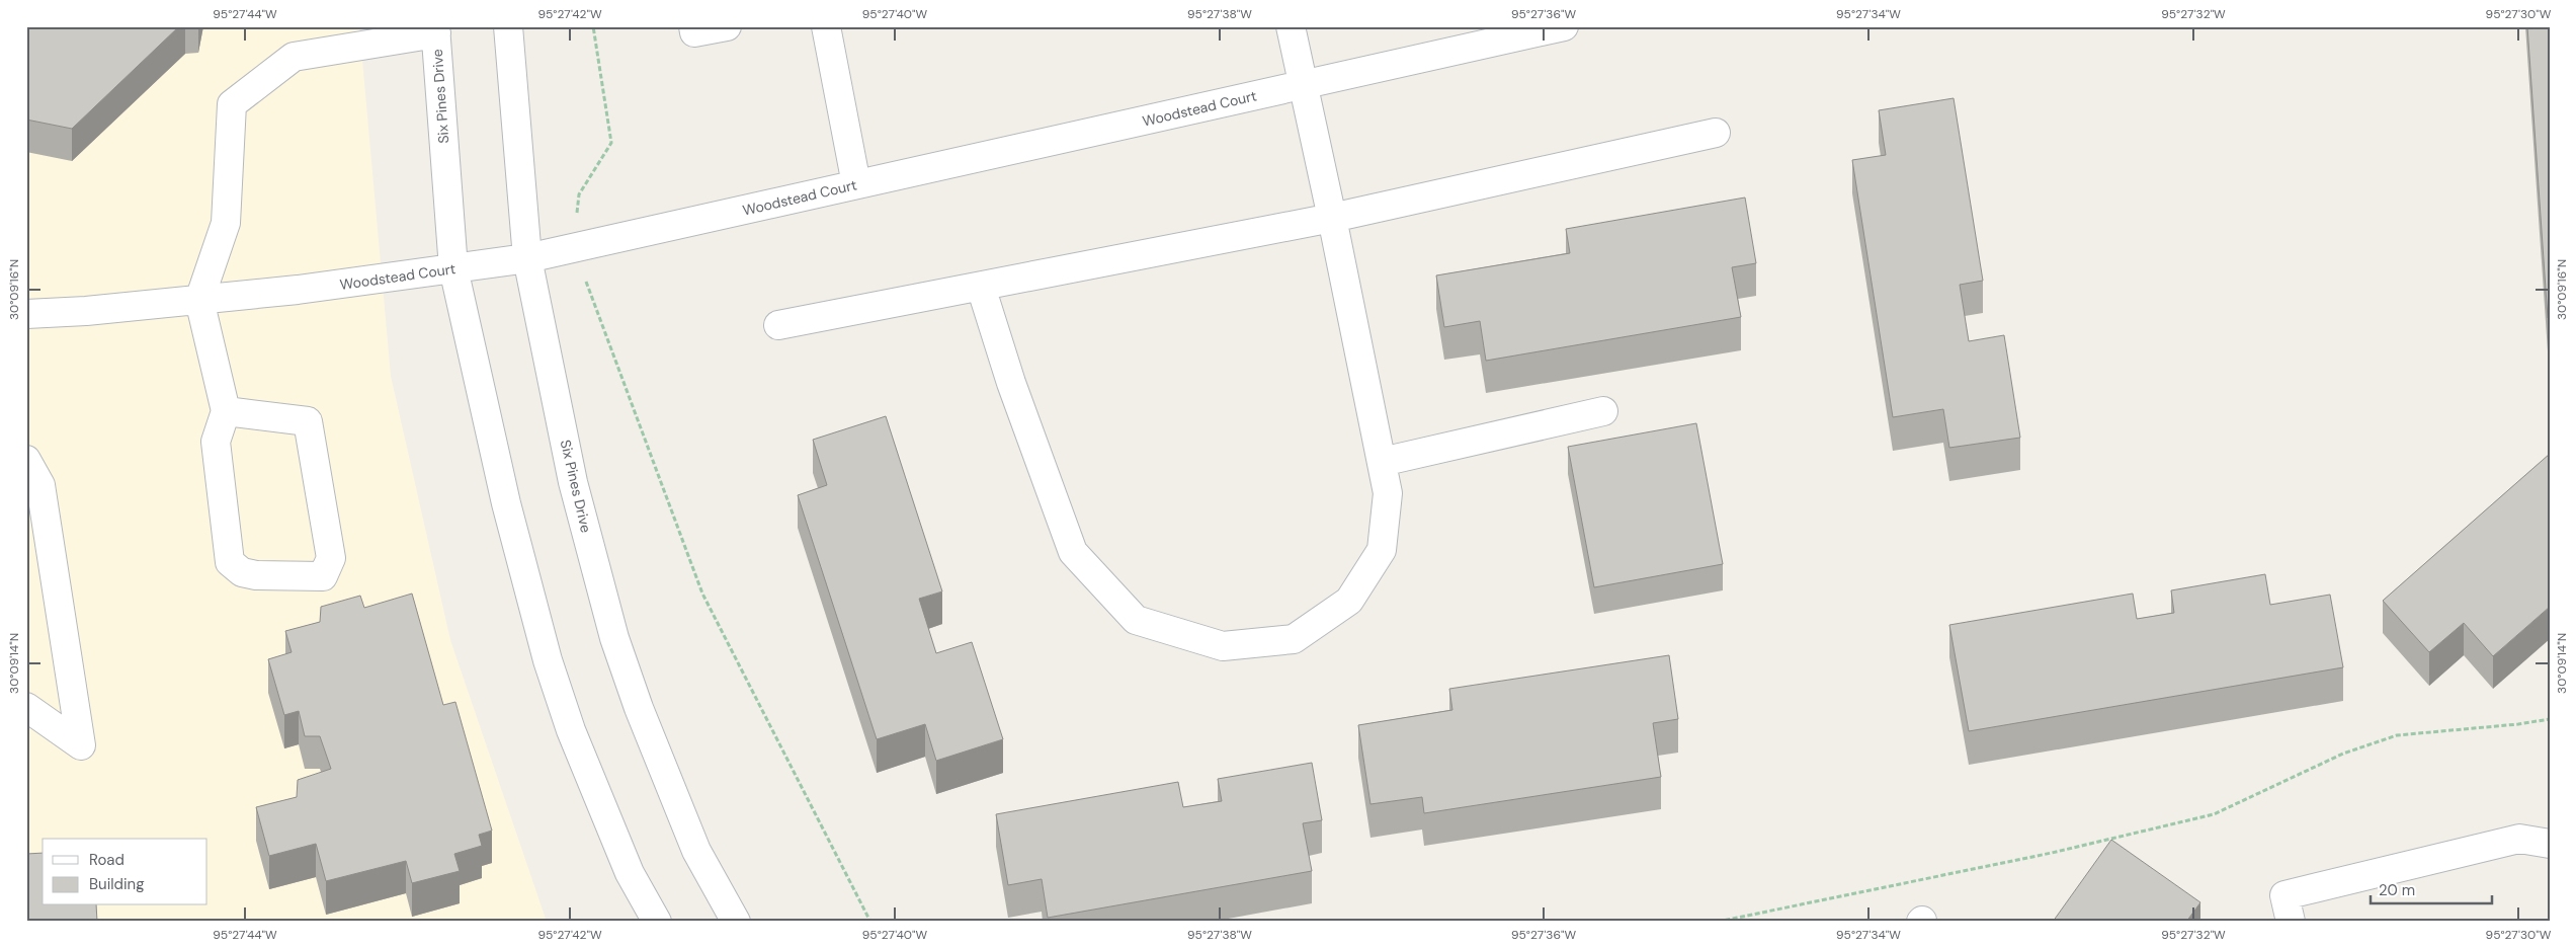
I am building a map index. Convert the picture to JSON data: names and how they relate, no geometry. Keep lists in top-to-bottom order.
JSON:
{
  "streets": {
    "street": ["Six Pines Drive", "Woodstead Court"]
  },
  "crossings": [
    ["Six Pines Drive", "Woodstead Court"]
  ],
  "legend": ["Road", "Building"],
  "scale_bar": "20 m",
  "coordinates": [
    "95°27'44\"W",
    "95°27'42\"W",
    "95°27'40\"W",
    "95°27'38\"W",
    "95°27'36\"W",
    "95°27'34\"W",
    "95°27'32\"W",
    "95°27'30\"W",
    "30°09'16\"N",
    "30°09'14\"N"
  ]
}
